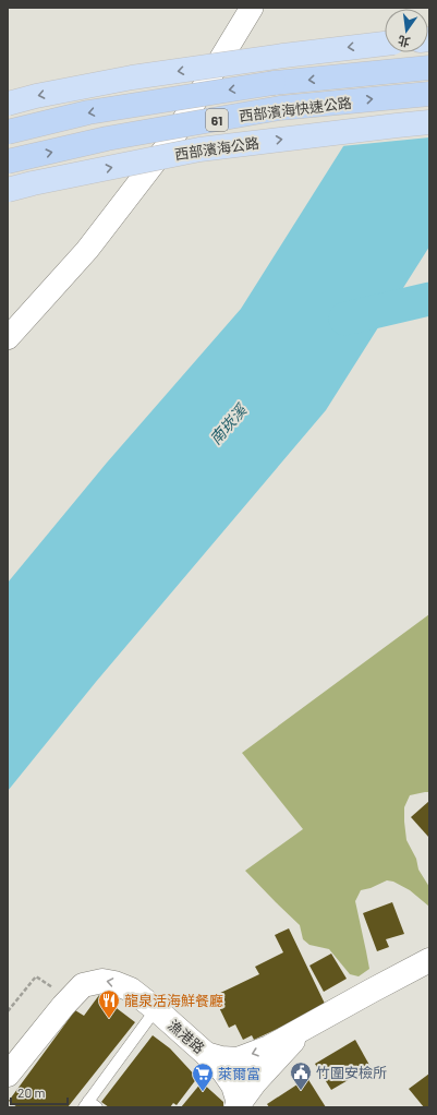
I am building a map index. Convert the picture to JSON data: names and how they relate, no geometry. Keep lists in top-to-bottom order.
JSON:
{
  "streets": {
    "highway": ["西部濱海快速公路", "61"],
    "main road": ["西部濱海公路"],
    "street": ["漁港路"]
  },
  "water": ["南崁溪"],
  "places": {
    "restaurant": ["龍泉活海鮮餐廳"],
    "public building": ["竹圍安檢所"],
    "supermarket": ["萊爾富"]
  },
  "scale_bar": "20 m",
  "north": "bottom"
}
